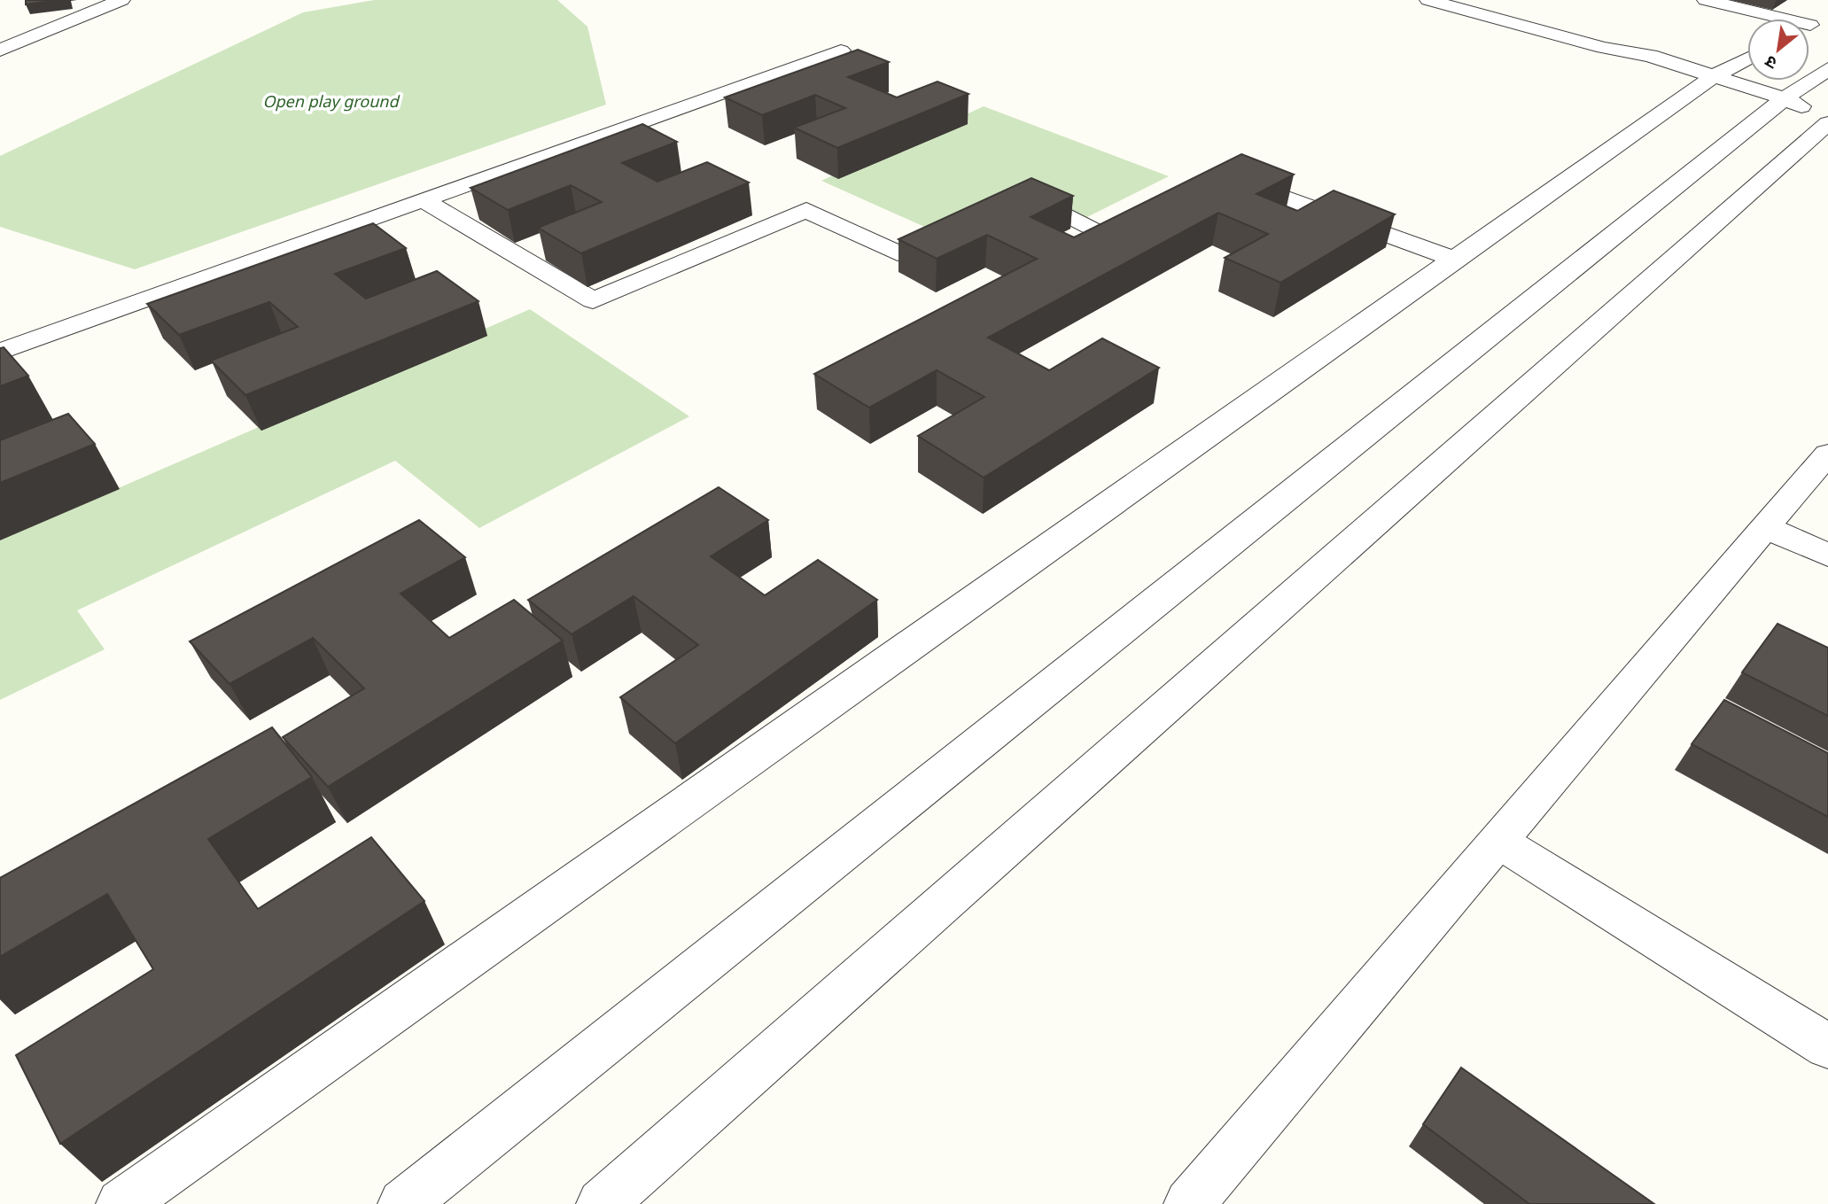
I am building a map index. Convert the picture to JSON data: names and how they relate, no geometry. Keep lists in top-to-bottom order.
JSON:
{
  "parks": ["Open play ground"],
  "north": "bottom left"
}
